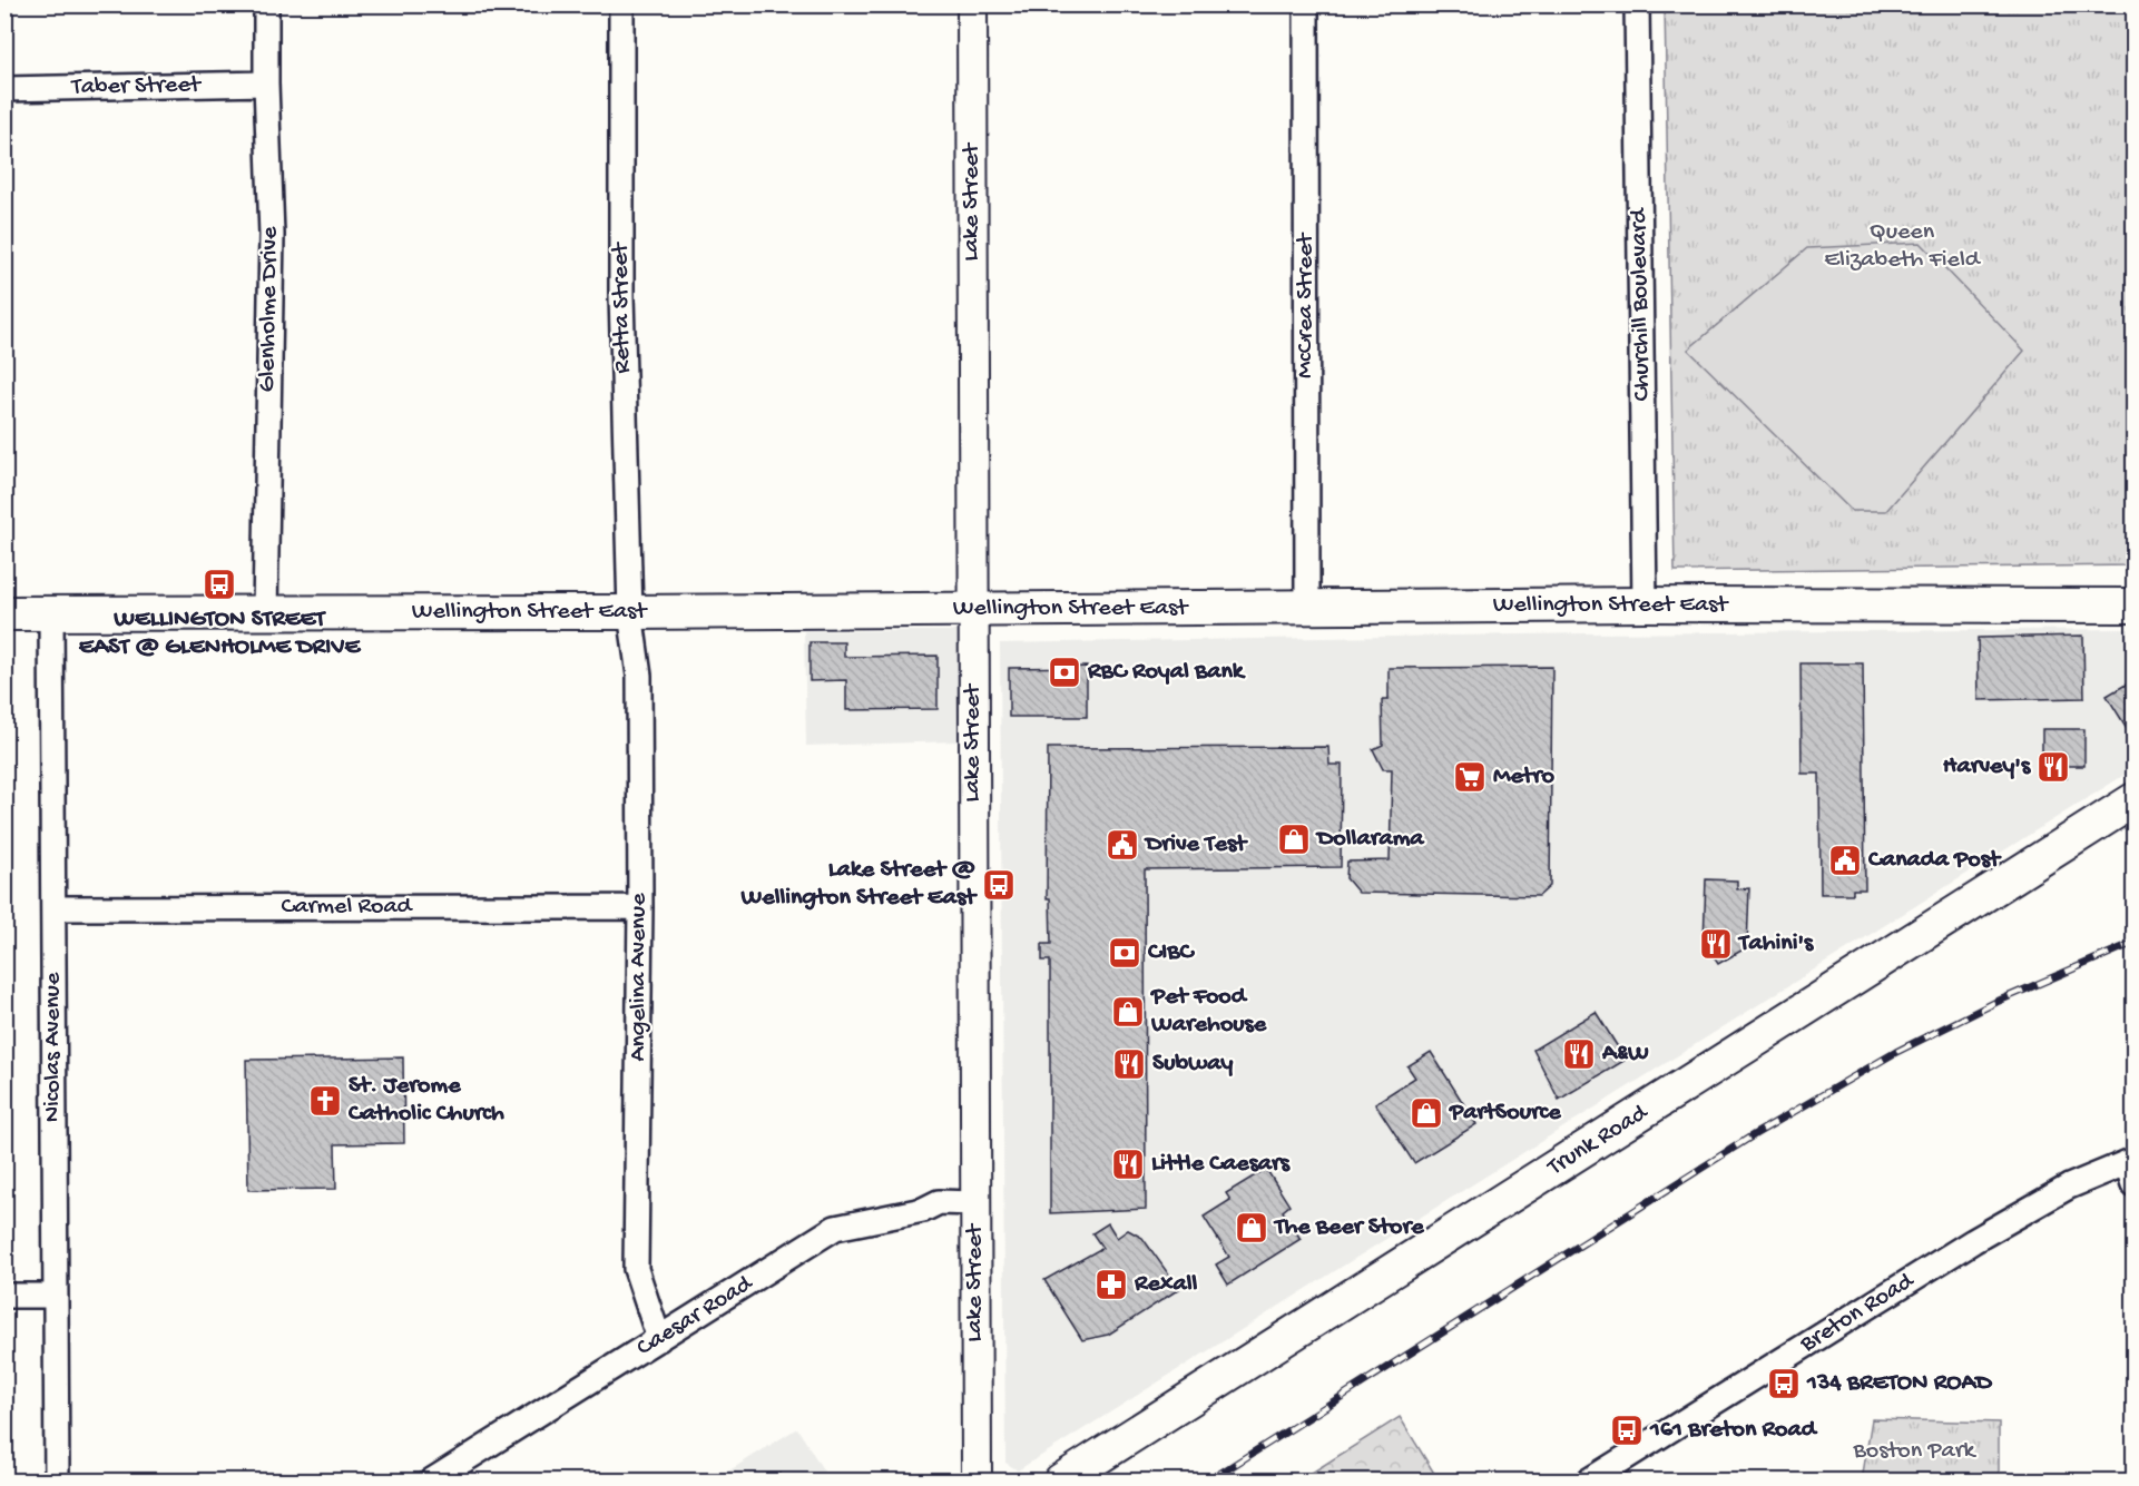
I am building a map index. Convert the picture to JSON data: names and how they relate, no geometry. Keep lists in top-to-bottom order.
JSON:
{
  "streets": {
    "main road": ["Wellington Street East", "Trunk Road"],
    "street": [
      "Taber Street",
      "Lake Street",
      "Churchill Boulevard",
      "McCrea Street",
      "Retta Street",
      "Glenholme Drive",
      "Carmel Road",
      "Angelina Avenue",
      "Nicolas Avenue",
      "Breton Road",
      "Caesar Road"
    ]
  },
  "crossings": [
    ["Taber Street", "Glenholme Drive"],
    ["Lake Street", "Wellington Street East"],
    ["Lake Street", "Caesar Road"],
    ["Churchill Boulevard", "Wellington Street East"],
    ["McCrea Street", "Wellington Street East"],
    ["Retta Street", "Wellington Street East"],
    ["Retta Street", "Angelina Avenue"],
    ["Glenholme Drive", "Wellington Street East"],
    ["Wellington Street East", "Angelina Avenue"],
    ["Wellington Street East", "Nicolas Avenue"],
    ["Carmel Road", "Angelina Avenue"],
    ["Carmel Road", "Nicolas Avenue"],
    ["Angelina Avenue", "Caesar Road"]
  ],
  "parks": ["Queen Elizabeth Field", "Boston Park"],
  "places": {
    "bus stop": [
      "WELLINGTON STREET EAST @ GLENHOLME DRIVE",
      "Lake Street @ Wellington Street East",
      "134 BRETON ROAD",
      "161 Breton Road"
    ],
    "bank": ["RBC Royal Bank", "CIBC"],
    "restaurant": [
      "Harvey's",
      "Tahini's",
      "A&W",
      "Subway",
      "Little Caesars"
    ],
    "supermarket": ["Metro"],
    "shop": [
      "Dollarama",
      "Pet Food Warehouse",
      "PartSource",
      "The Beer Store"
    ],
    "public building": ["Drive Test", "Canada Post"],
    "church": ["St. Jerome Catholic Church"],
    "pharmacy": ["Rexall"]
  }
}
